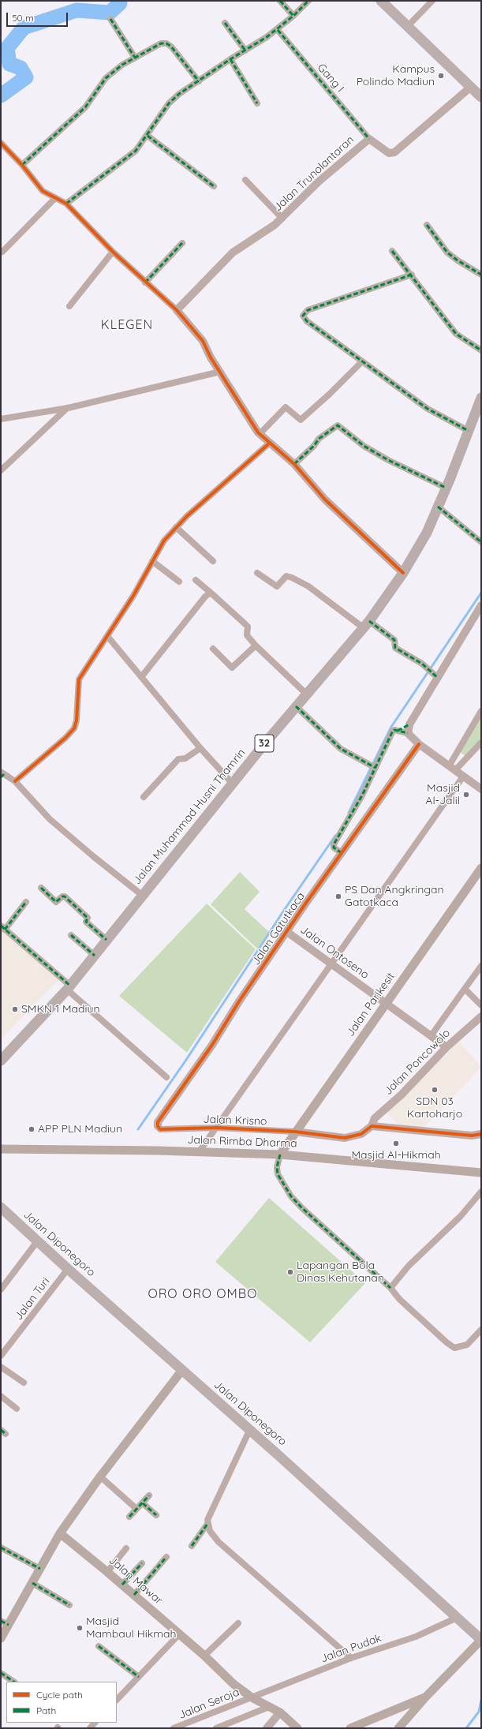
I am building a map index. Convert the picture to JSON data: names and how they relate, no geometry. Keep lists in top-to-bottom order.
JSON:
{
  "streets": {
    "highway": ["32", "Jalan Muhammad Husni Thamrin"],
    "main road": [
      "Jalan Parikesit",
      "Jalan Rimba Dharma",
      "Jalan Diponegoro",
      "Jalan Mawar"
    ],
    "street": [
      "Gang I",
      "Jalan Trunolantaran",
      "Jalan Gatutkaca",
      "Jalan Ontoseno",
      "Jalan Poncowolo",
      "Jalan Krisno",
      "Jalan Turi",
      "Jalan Pudak",
      "Jalan Seroja"
    ]
  },
  "crossings": [
    ["Gang I", "Jalan Trunolantaran"],
    ["Jalan Gatutkaca", "Jalan Ontoseno"],
    ["Jalan Gatutkaca", "Jalan Krisno"],
    ["Jalan Ontoseno", "Jalan Parikesit"],
    ["Jalan Ontoseno", "Jalan Poncowolo"],
    ["Jalan Parikesit", "Jalan Krisno"],
    ["Jalan Parikesit", "Jalan Rimba Dharma"],
    ["Jalan Diponegoro", "Jalan Turi"],
    ["Jalan Diponegoro", "Jalan Pudak"],
    ["Jalan Mawar", "Jalan Pudak"],
    ["Jalan Mawar", "Jalan Seroja"],
    ["Jalan Pudak", "Jalan Seroja"]
  ],
  "districts": ["KLEGEN", "ORO ORO OMBO"],
  "places": [
    "Kampus Polindo Madiun",
    "Masjid Al-Jalil",
    "PS Dan Angkringan Gatotkaca",
    "SMKN 1 Madiun",
    "SDN 03 Kartoharjo",
    "APP PLN Madiun",
    "Masjid Al-Hikmah",
    "Lapangan Bola Dinas Kehutanan",
    "Masjid Mambaul Hikmah"
  ],
  "legend": ["Cycle path", "Path"],
  "scale_bar": "50 m"
}
